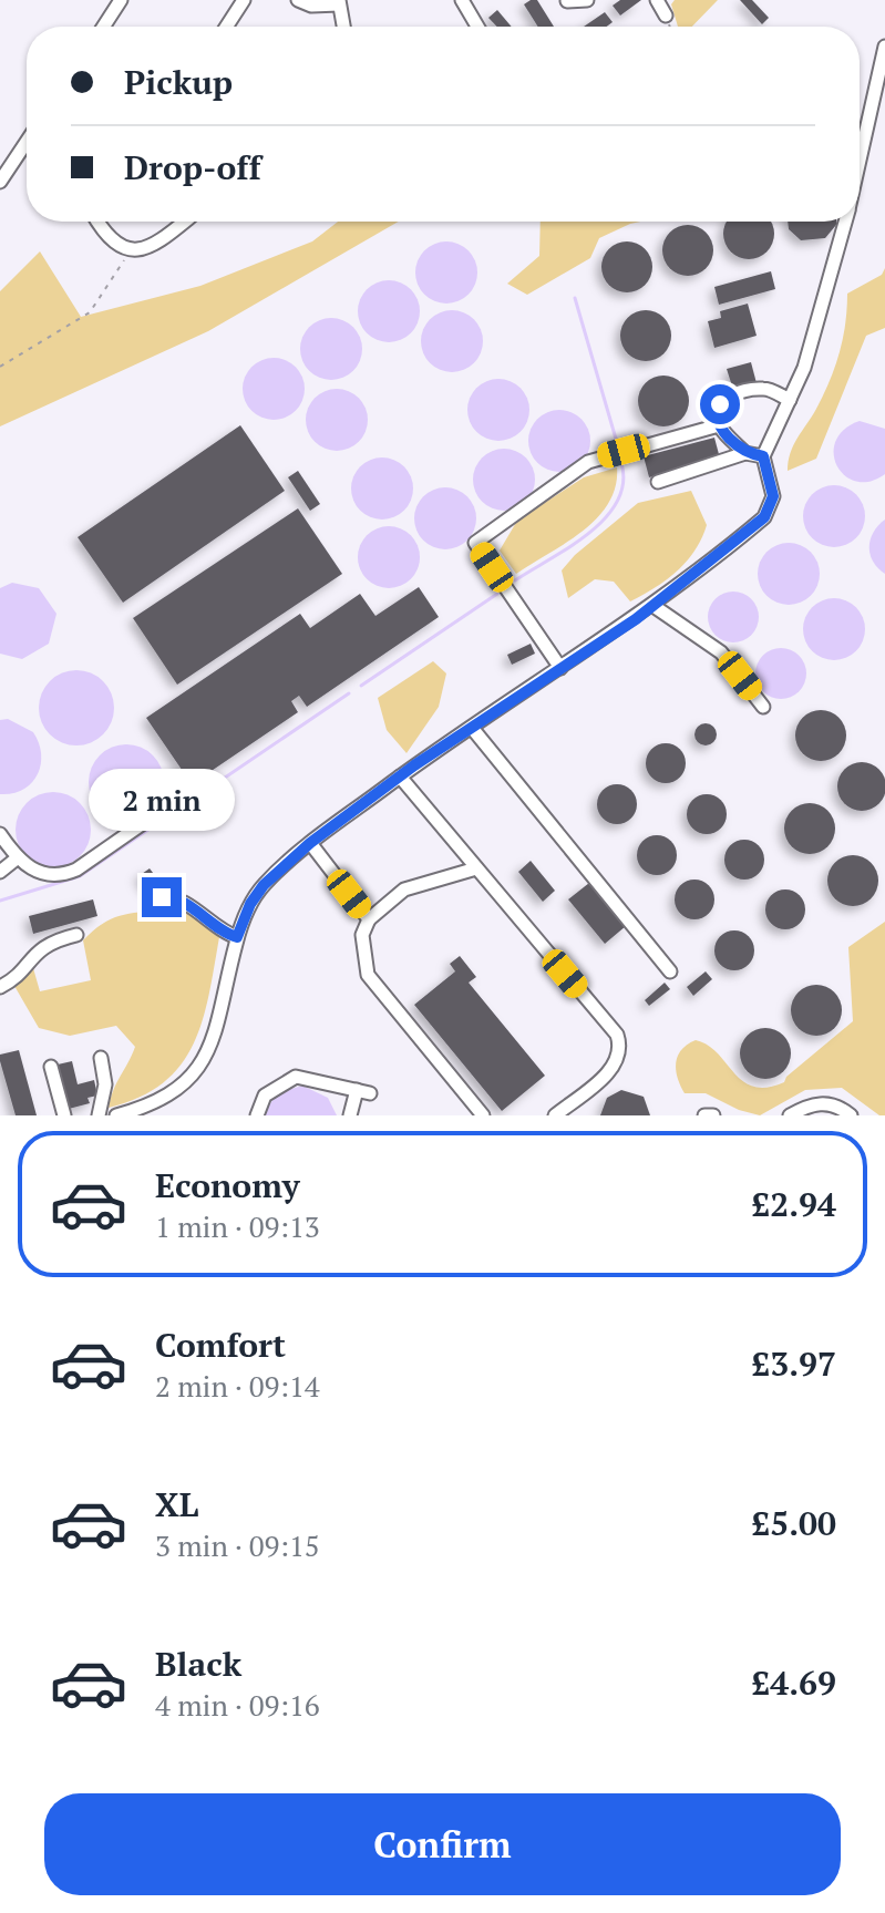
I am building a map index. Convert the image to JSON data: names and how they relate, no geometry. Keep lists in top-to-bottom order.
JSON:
{
  "page": {
    "banner": ["Pickup", "Drop-off"],
    "bubble": "2 min",
    "list": [
      {
        "name": "Economy",
        "note": "1 min · 09:13",
        "value": "£2.94"
      },
      {
        "name": "Comfort",
        "note": "2 min · 09:14",
        "value": "£3.97"
      },
      {
        "name": "XL",
        "note": "3 min · 09:15",
        "value": "£5.00"
      },
      {
        "name": "Black",
        "note": "4 min · 09:16",
        "value": "£4.69"
      }
    ],
    "buttons": "Confirm"
  }
}
